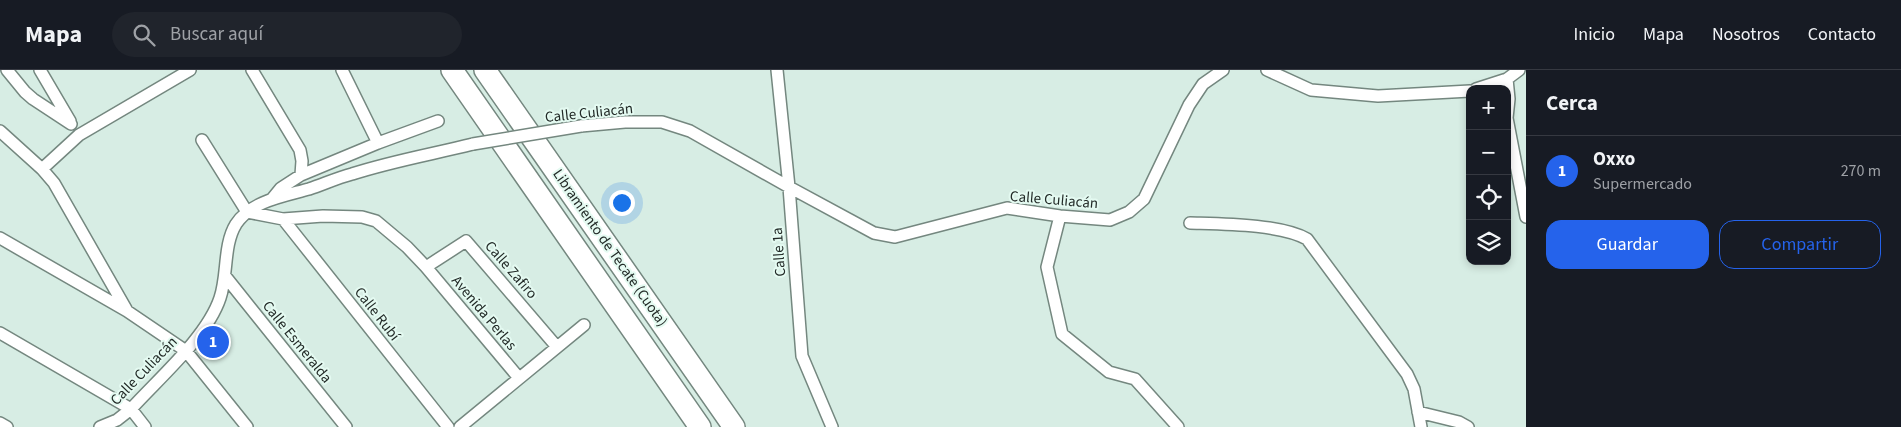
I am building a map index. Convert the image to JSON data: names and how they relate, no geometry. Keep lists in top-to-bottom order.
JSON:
{
  "streets": {
    "highway": ["Libramiento de Tecate (Cuota)"],
    "street": [
      "Calle Culiacán",
      "Calle 1a",
      "Calle Zafiro",
      "Avenida Perlas",
      "Calle Rubí",
      "Calle Esmeralda"
    ]
  },
  "crossings": [
    ["Calle Culiacán", "Calle 1a"],
    ["Calle Culiacán", "Calle Esmeralda"],
    ["Calle Zafiro", "Avenida Perlas"]
  ],
  "page": {
    "header": "Mapa",
    "search": "Buscar aquí",
    "nav": [
      "Inicio",
      "Mapa",
      "Nosotros",
      "Contacto"
    ],
    "heading": "Cerca",
    "map_buttons": ["+", "−"],
    "list": [
      {
        "mark": "1",
        "name": "Oxxo",
        "note": "Supermercado",
        "value": "270 m"
      }
    ],
    "buttons": ["Guardar", "Compartir"],
    "pins": "1"
  }
}
